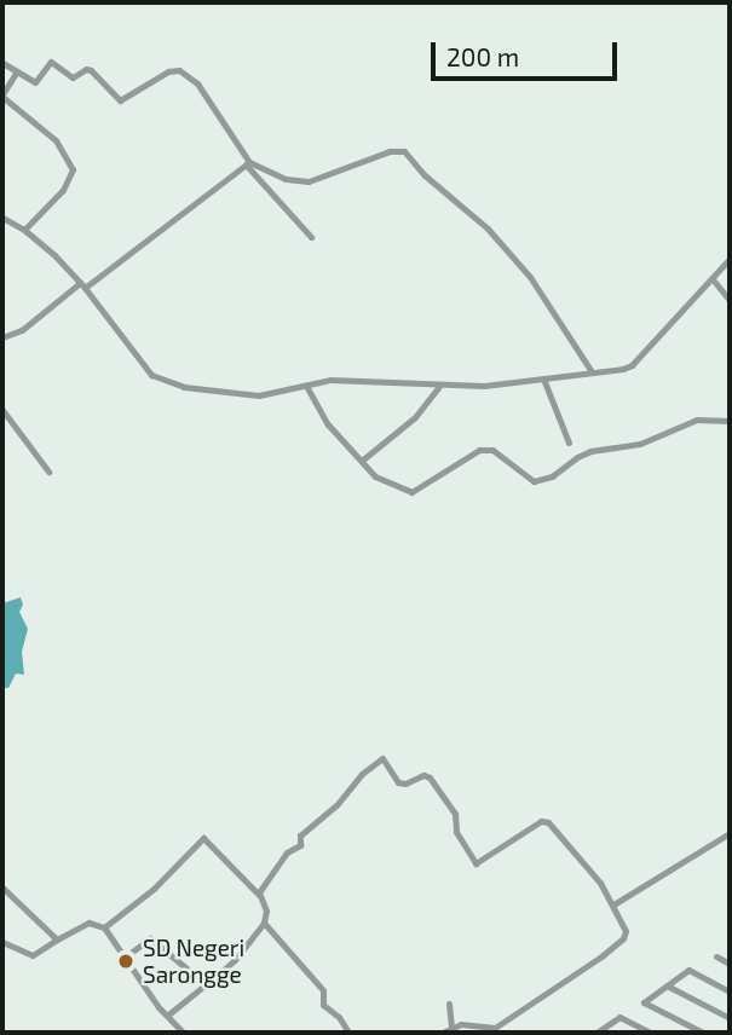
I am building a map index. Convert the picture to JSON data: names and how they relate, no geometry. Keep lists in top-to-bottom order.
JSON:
{
  "places": ["SD Negeri Sarongge"],
  "scale_bar": "200 m"
}
